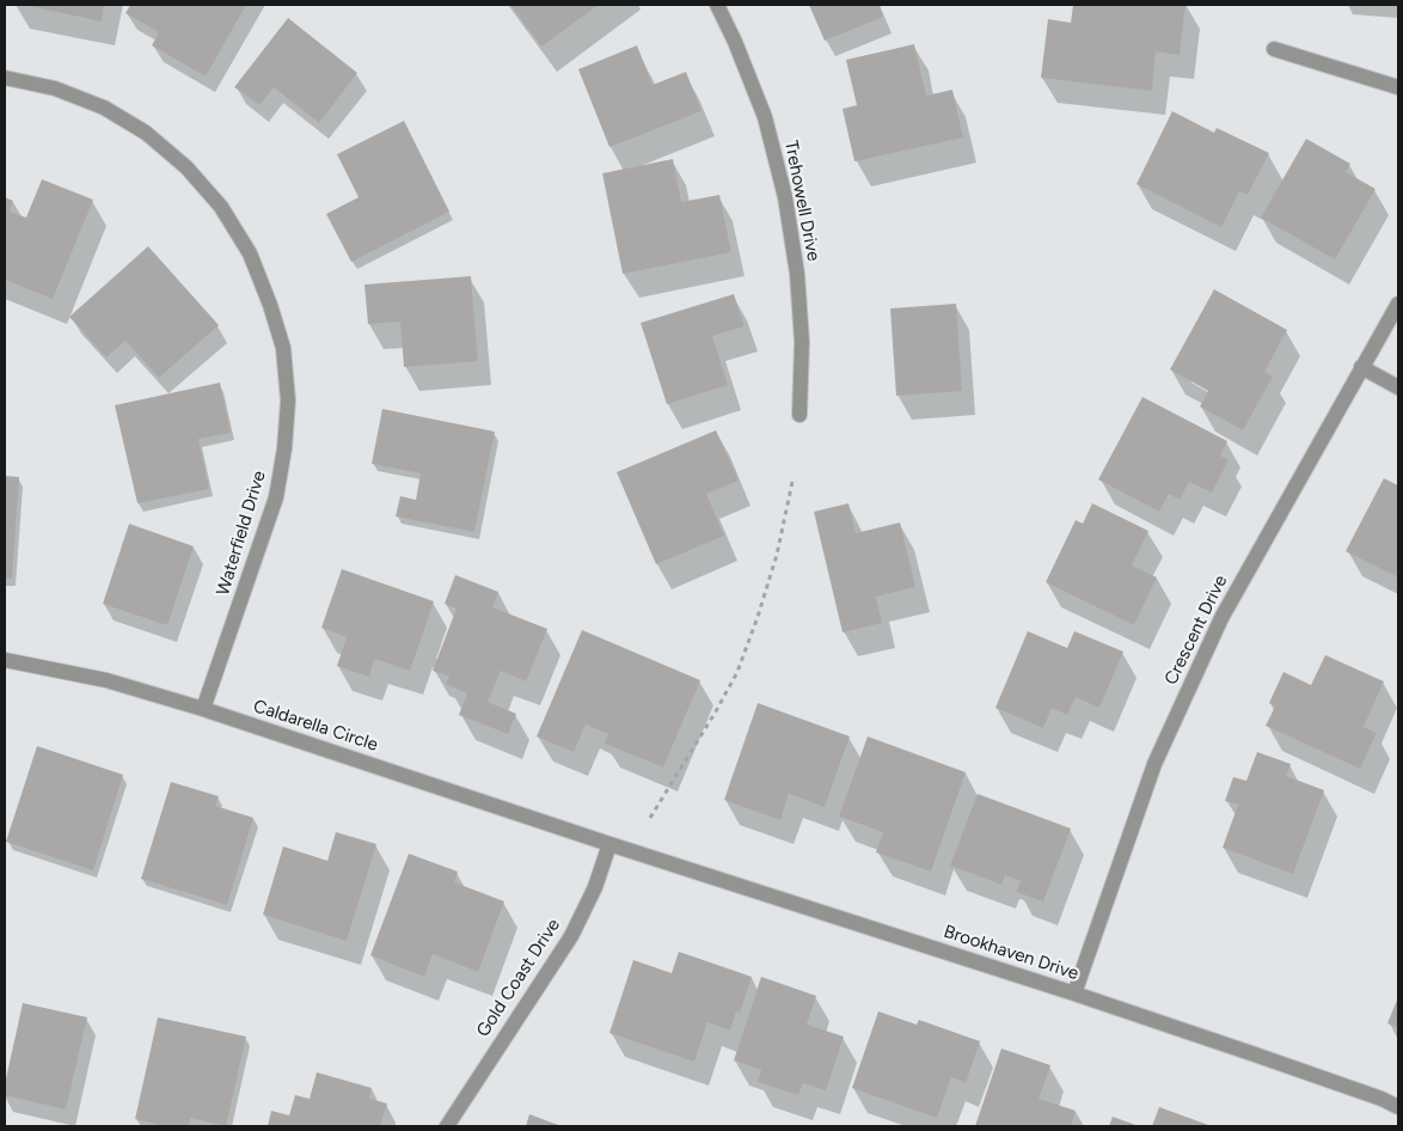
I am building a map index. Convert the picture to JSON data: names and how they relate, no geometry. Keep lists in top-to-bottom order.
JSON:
{
  "streets": {
    "street": [
      "Trehowell Drive",
      "Waterfield Drive",
      "Crescent Drive",
      "Caldarella Circle",
      "Brookhaven Drive",
      "Gold Coast Drive"
    ]
  },
  "crossings": [
    ["Waterfield Drive", "Caldarella Circle"],
    ["Crescent Drive", "Brookhaven Drive"],
    ["Caldarella Circle", "Brookhaven Drive"],
    ["Caldarella Circle", "Gold Coast Drive"],
    ["Brookhaven Drive", "Gold Coast Drive"]
  ]
}
